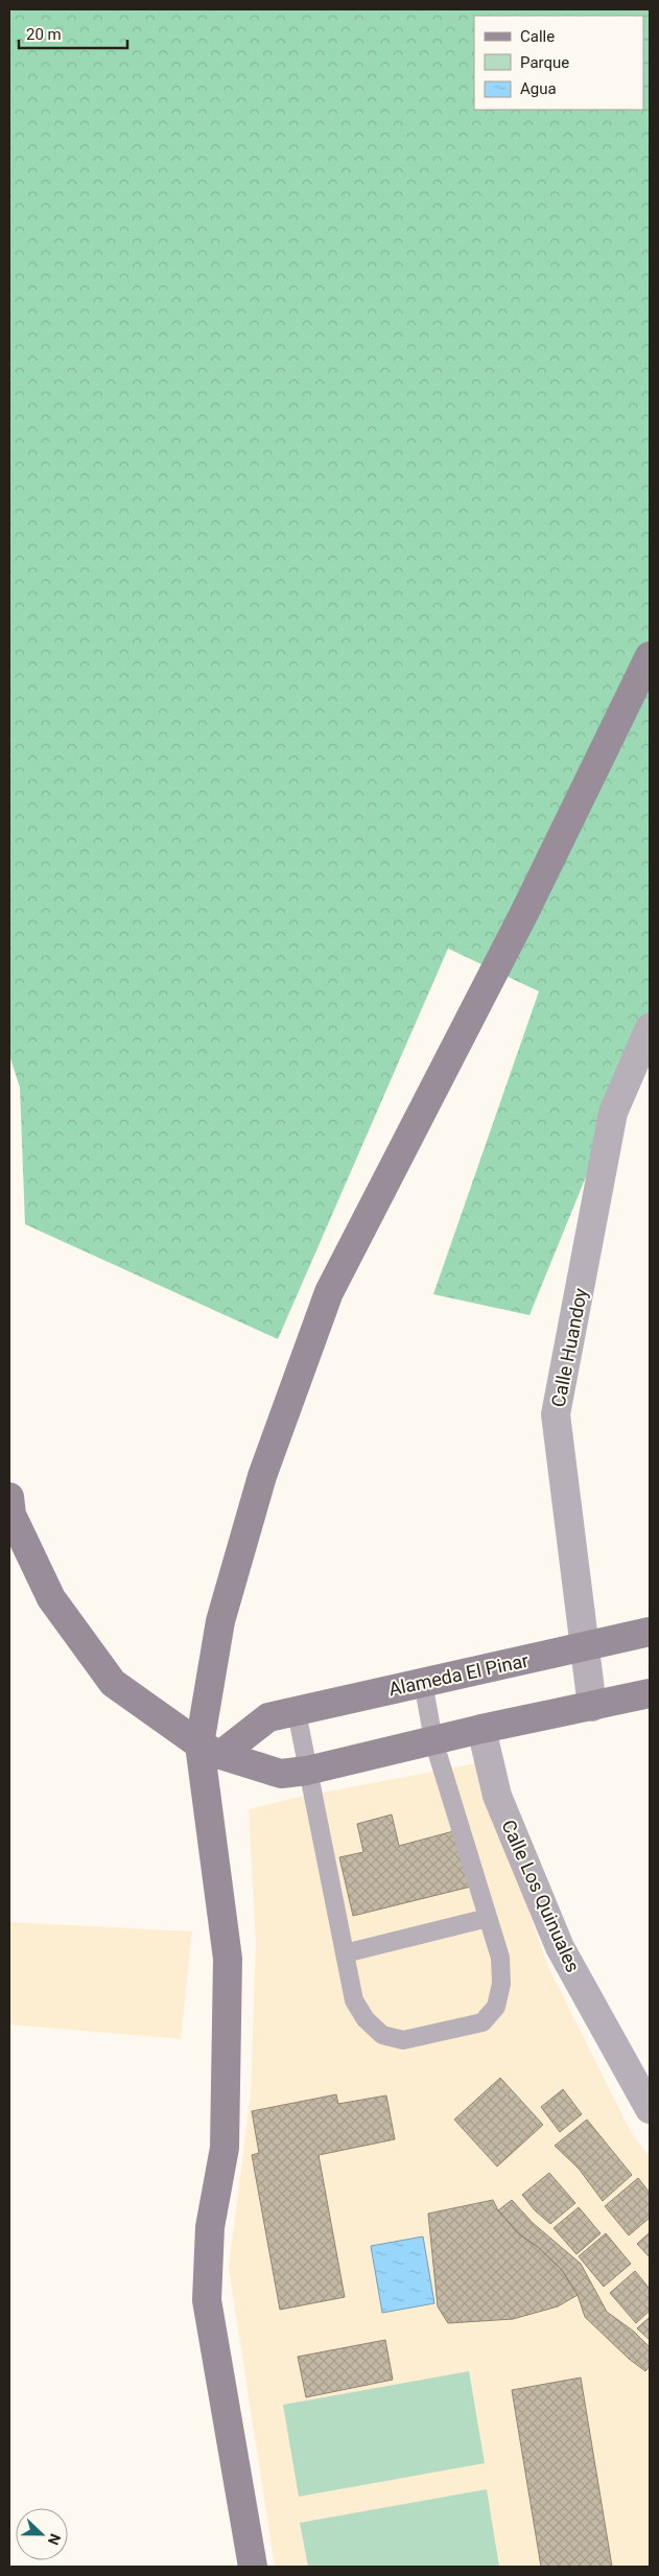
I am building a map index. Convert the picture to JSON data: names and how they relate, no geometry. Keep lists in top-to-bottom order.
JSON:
{
  "streets": {
    "main road": ["Alameda El Pinar"],
    "street": ["Calle Huandoy", "Calle Los Quinuales"]
  },
  "crossings": [
    ["Calle Huandoy", "Alameda El Pinar"]
  ],
  "legend": ["Calle", "Parque", "Agua"],
  "scale_bar": "20 m",
  "north": "right"
}
